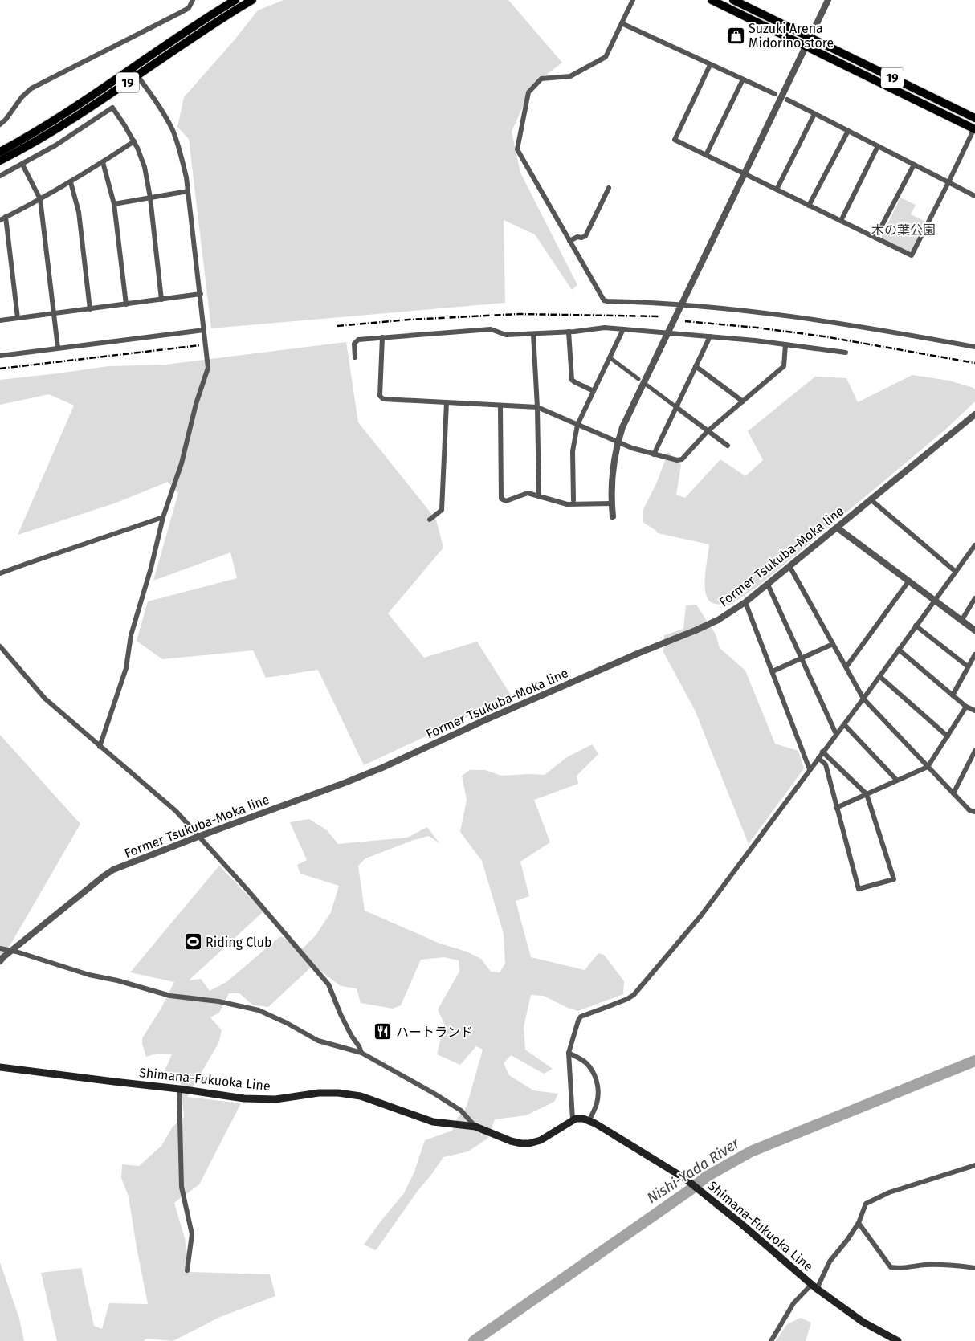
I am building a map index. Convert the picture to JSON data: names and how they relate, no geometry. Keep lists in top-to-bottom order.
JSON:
{
  "streets": {
    "main road": ["19", "Shimana-Fukuoka Line"],
    "street": ["Former Tsukuba-Moka line"]
  },
  "water": ["Nishi-Yada River"],
  "parks": ["木の葉公園"],
  "places": {
    "shop": ["Suzuki Arena Midorino store"],
    "sports": ["Riding Club"],
    "restaurant": ["ハートランド"]
  }
}
